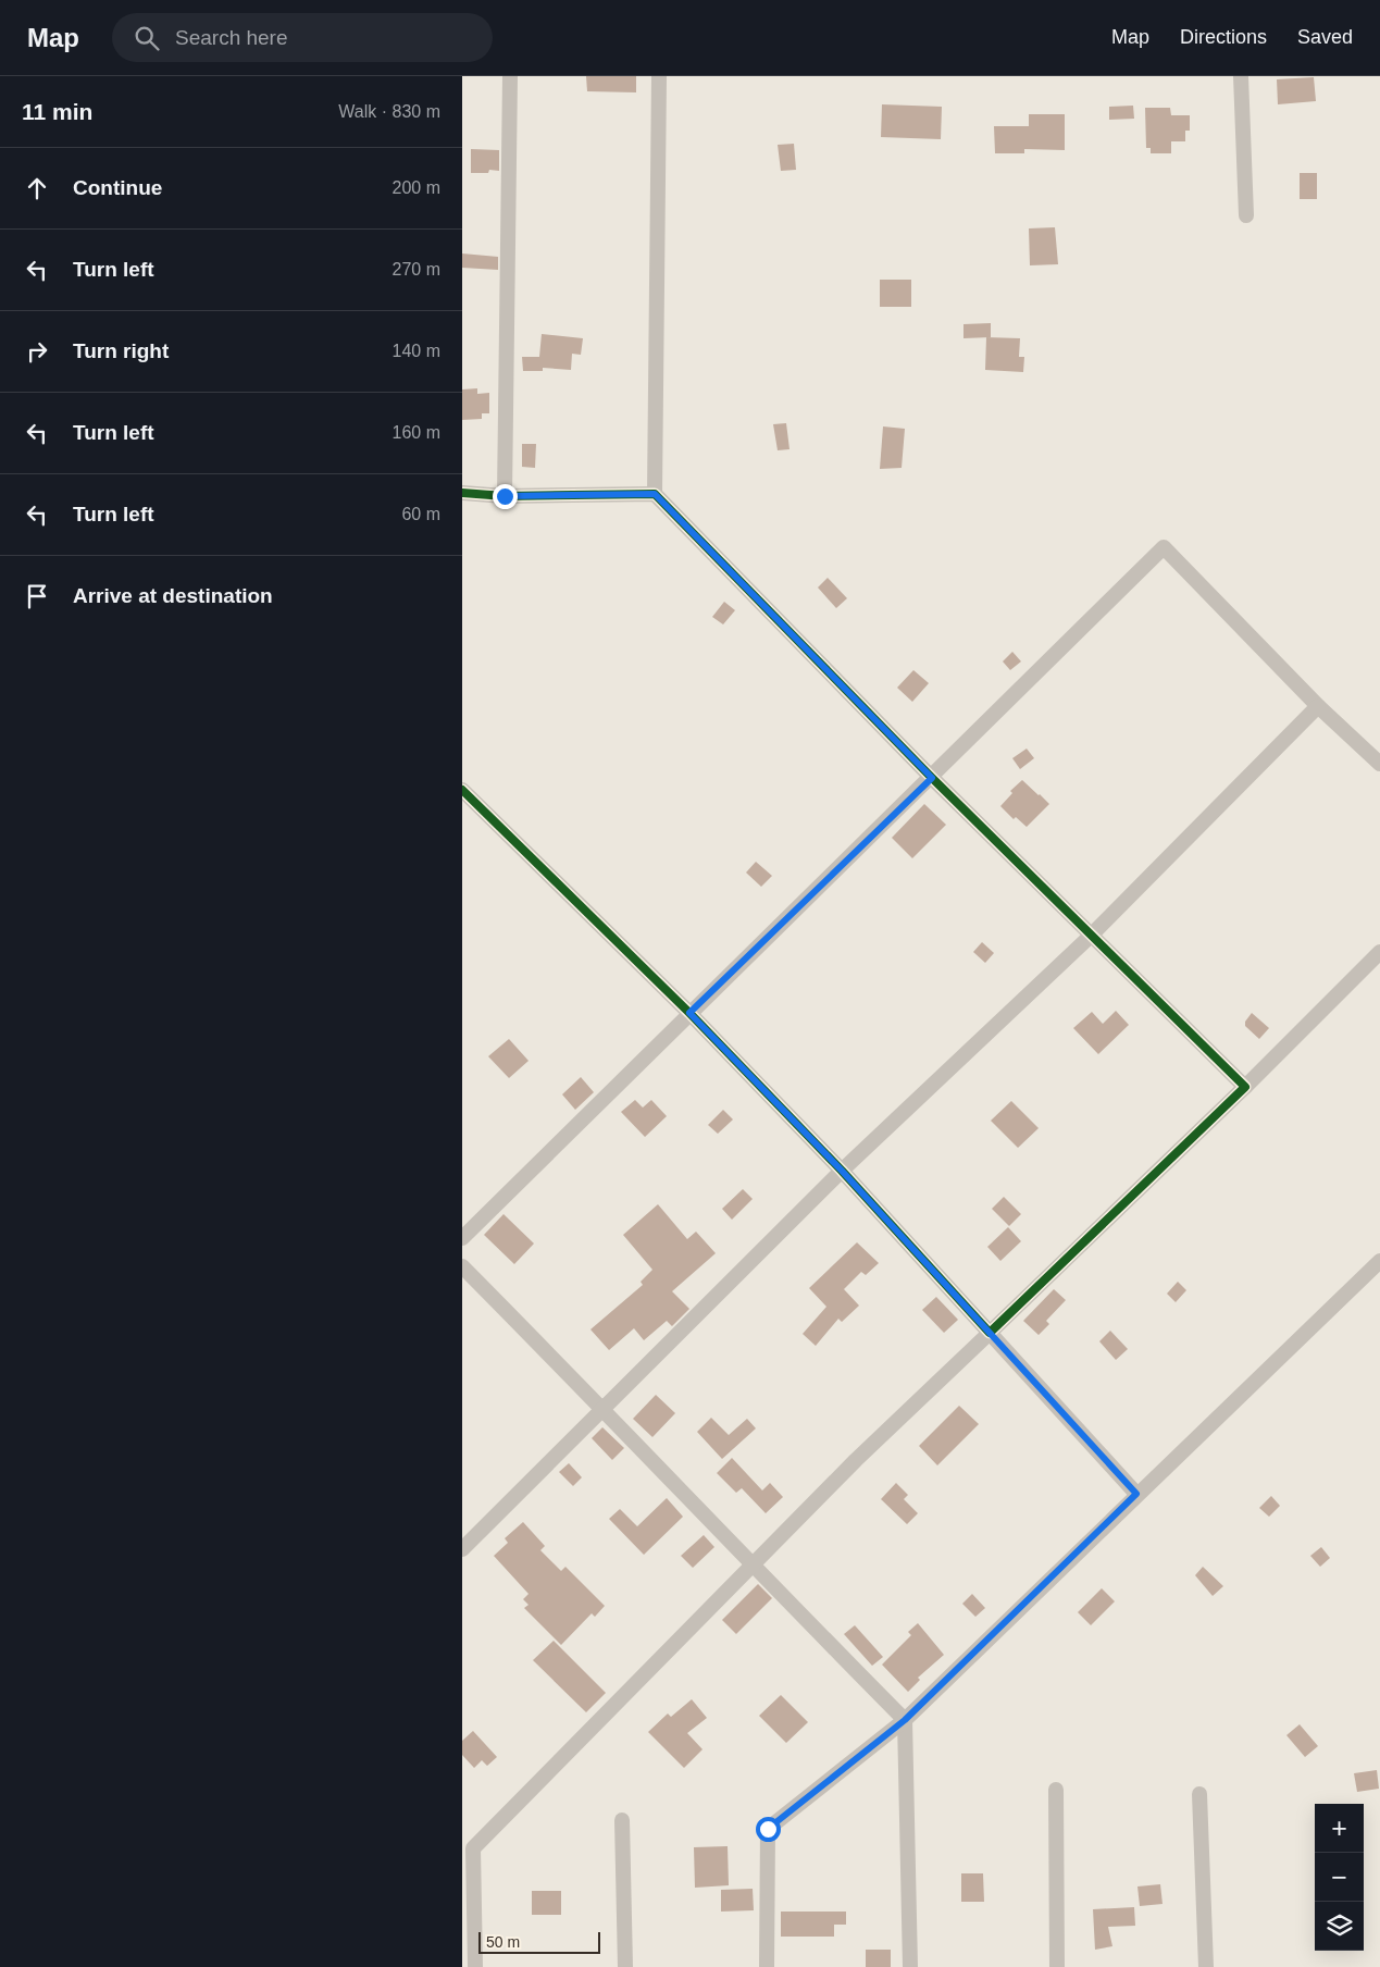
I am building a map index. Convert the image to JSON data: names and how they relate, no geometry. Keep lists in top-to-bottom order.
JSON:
{
  "scale_bar": "50 m",
  "page": {
    "header": "Map",
    "search": "Search here",
    "nav": ["Map", "Directions", "Saved"],
    "heading": ["11 min", "Walk · 830 m"],
    "list": [
      ["Continue", "200 m"],
      ["Turn left", "270 m"],
      ["Turn right", "140 m"],
      ["Turn left", "160 m"],
      ["Turn left", "60 m"],
      "Arrive at destination"
    ],
    "map_buttons": ["+", "−"],
    "scale": "50 m"
  }
}
